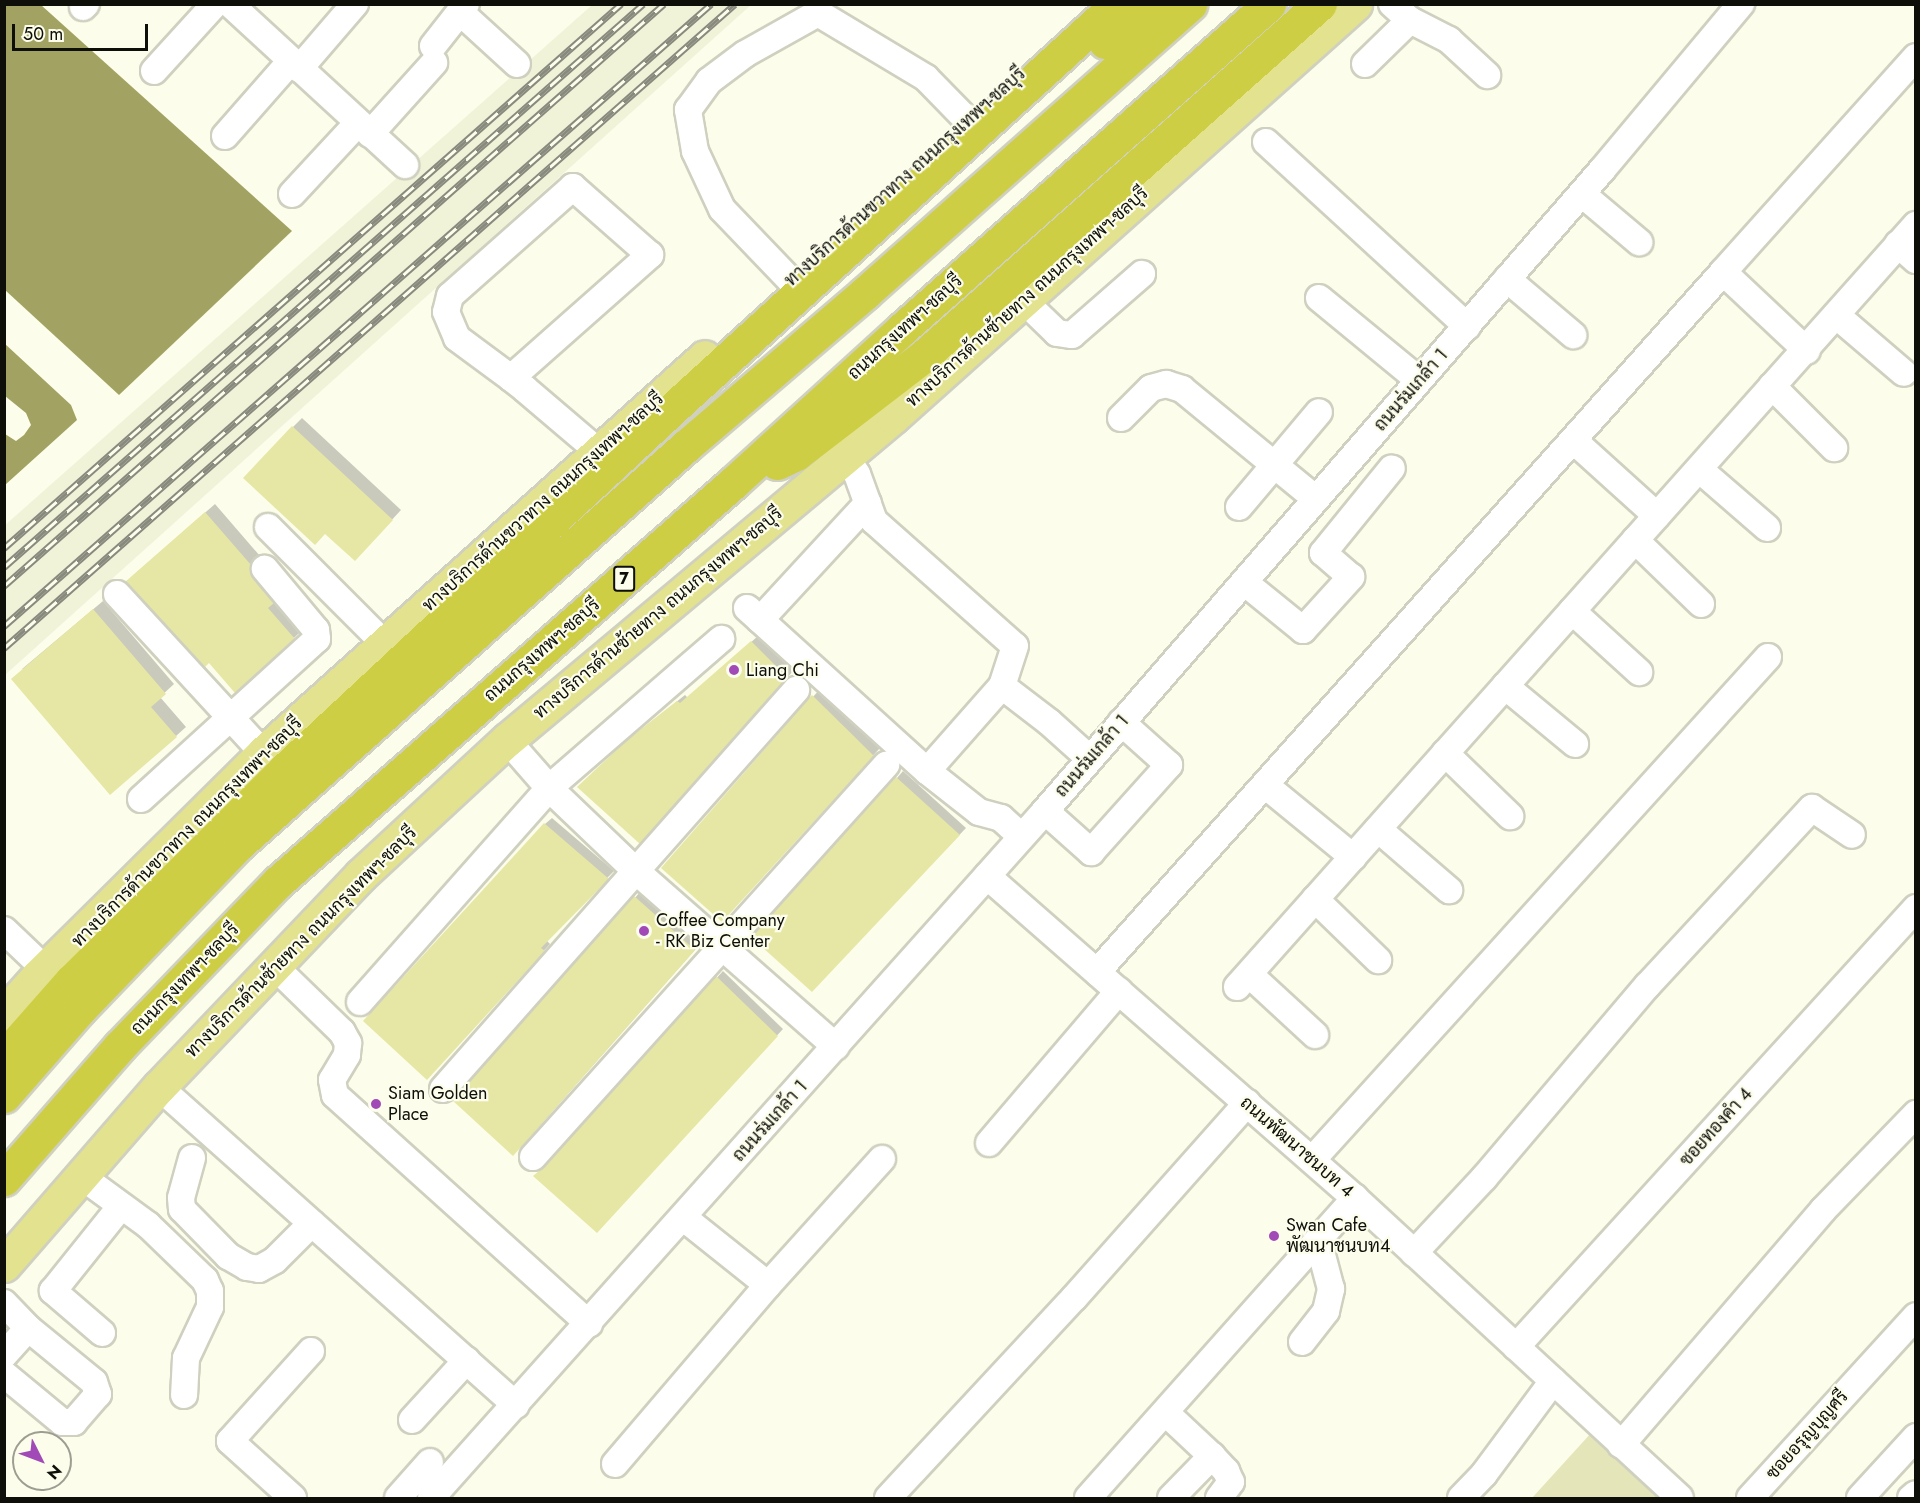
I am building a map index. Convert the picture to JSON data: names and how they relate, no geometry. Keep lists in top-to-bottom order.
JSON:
{
  "streets": {
    "highway": ["ถนนกรุงเทพฯ-ชลบุรี", "7"],
    "main road": ["ทางบริการด้านขวาทาง ถนนกรุงเทพฯ-ชลบุรี", "ทางบริการด้านซ้ายทาง ถนนกรุงเทพฯ-ชลบุรี"],
    "street": [
      "ถนนร่มเกล้า 1",
      "ซอยทองคำ 4",
      "ถนนพัฒนาชนบท 4",
      "ซอยอรุญบุญศรี"
    ]
  },
  "crossings": [
    ["ถนนร่มเกล้า 1", "ถนนพัฒนาชนบท 4"],
    ["ซอยทองคำ 4", "ถนนพัฒนาชนบท 4"]
  ],
  "places": [
    "Liang Chi",
    "Coffee Company - RK Biz Center",
    "Siam Golden Place",
    "Swan Cafe พัฒนาชนบท4"
  ],
  "scale_bar": "50 m",
  "north": "bottom right"
}
